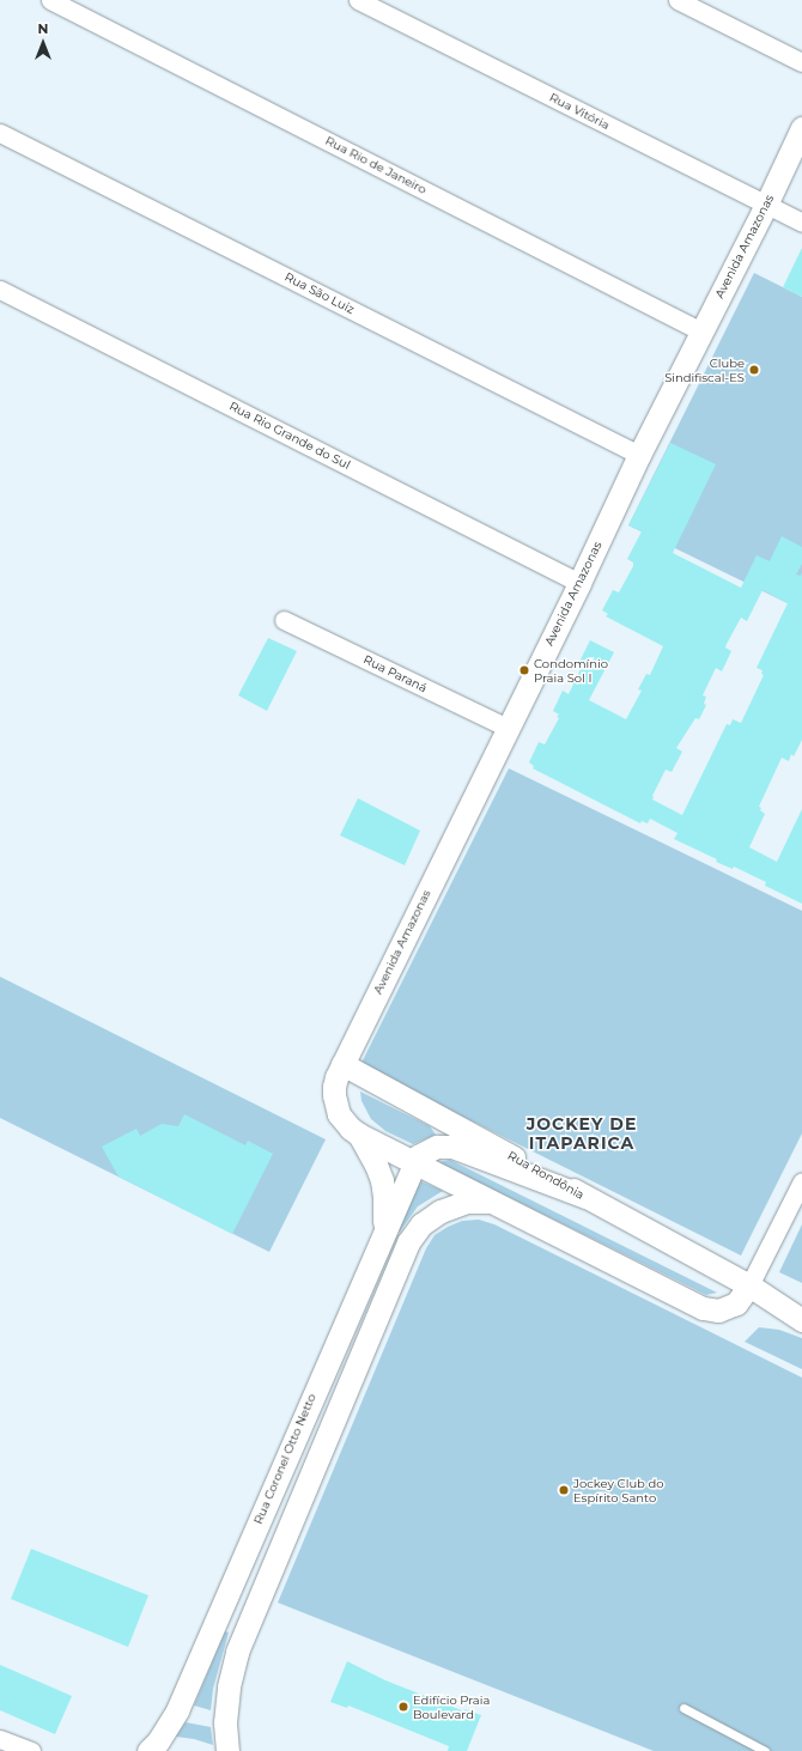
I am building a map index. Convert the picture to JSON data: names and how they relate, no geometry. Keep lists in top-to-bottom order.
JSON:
{
  "streets": {
    "street": [
      "Rua Vitória",
      "Rua Rio de Janeiro",
      "Avenida Amazonas",
      "Rua São Luiz",
      "Rua Rio Grande do Sul",
      "Rua Paraná",
      "Rua Rondônia",
      "Rua Coronel Otto Netto"
    ]
  },
  "crossings": [
    ["Rua Vitória", "Avenida Amazonas"],
    ["Rua Rio de Janeiro", "Avenida Amazonas"],
    ["Avenida Amazonas", "Rua São Luiz"],
    ["Avenida Amazonas", "Rua Rio Grande do Sul"],
    ["Avenida Amazonas", "Rua Paraná"],
    ["Avenida Amazonas", "Rua Rondônia"]
  ],
  "districts": ["JOCKEY DE ITAPARICA"],
  "places": [
    "Clube Sindifiscal-ES",
    "Condomínio Praia Sol I",
    "Jockey Club do Espírito Santo",
    "Edifício Praia Boulevard"
  ],
  "north": "top"
}
